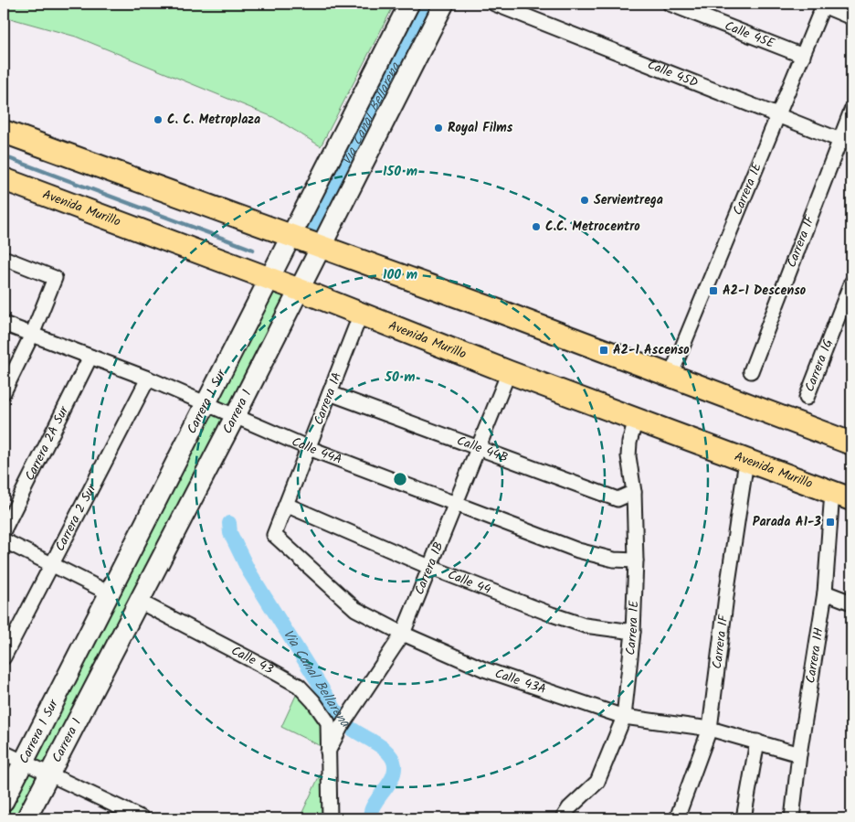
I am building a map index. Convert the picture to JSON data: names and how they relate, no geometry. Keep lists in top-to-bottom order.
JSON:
{
  "streets": {
    "main road": ["Avenida Murillo"],
    "street": [
      "Calle 45E",
      "Calle 45D",
      "Carrera 1E",
      "Carrera 1F",
      "Carrera 1G",
      "Carrera 1A",
      "Carrera 1 Sur",
      "Carrera 1",
      "Carrera 2A Sur",
      "Calle 44B",
      "Calle 44A",
      "Carrera 2 Sur",
      "Carrera 1B",
      "Calle 44",
      "Carrera 1H",
      "Calle 43",
      "Calle 43A"
    ]
  },
  "crossings": [
    ["Calle 45E", "Carrera 1E"],
    ["Calle 45D", "Carrera 1E"],
    ["Calle 45D", "Carrera 1F"],
    ["Carrera 1E", "Avenida Murillo"],
    ["Carrera 1E", "Calle 44B"],
    ["Carrera 1E", "Calle 44A"],
    ["Carrera 1E", "Calle 44"],
    ["Carrera 1E", "Calle 43A"],
    ["Avenida Murillo", "Carrera 1F"],
    ["Avenida Murillo", "Carrera 1A"],
    ["Avenida Murillo", "Carrera 1 Sur"],
    ["Avenida Murillo", "Carrera 1"],
    ["Avenida Murillo", "Carrera 1B"],
    ["Avenida Murillo", "Carrera 1H"],
    ["Carrera 1F", "Calle 43A"],
    ["Carrera 1A", "Calle 44B"],
    ["Carrera 1A", "Calle 44A"],
    ["Carrera 1A", "Calle 44"],
    ["Carrera 1A", "Calle 43A"],
    ["Carrera 1 Sur", "Calle 44A"],
    ["Carrera 1", "Calle 44A"],
    ["Carrera 1", "Calle 43"],
    ["Carrera 2A Sur", "Calle 44A"],
    ["Calle 44B", "Carrera 1B"],
    ["Calle 44A", "Carrera 2 Sur"],
    ["Calle 44A", "Carrera 1B"],
    ["Carrera 1B", "Calle 44"],
    ["Carrera 1B", "Calle 43"],
    ["Carrera 1B", "Calle 43A"],
    ["Carrera 1H", "Calle 43A"]
  ],
  "water": ["Via Canal Bellarena"],
  "places": {
    "other": [
      "C. C. Metroplaza",
      "Royal Films",
      "Servientrega",
      "C.C. Metrocentro"
    ],
    "transit": ["A2-1 Descenso", "A2-1 Ascenso", "Parada A1-3"]
  },
  "rings": ["150 m", "100 m", "50 m"]
}
